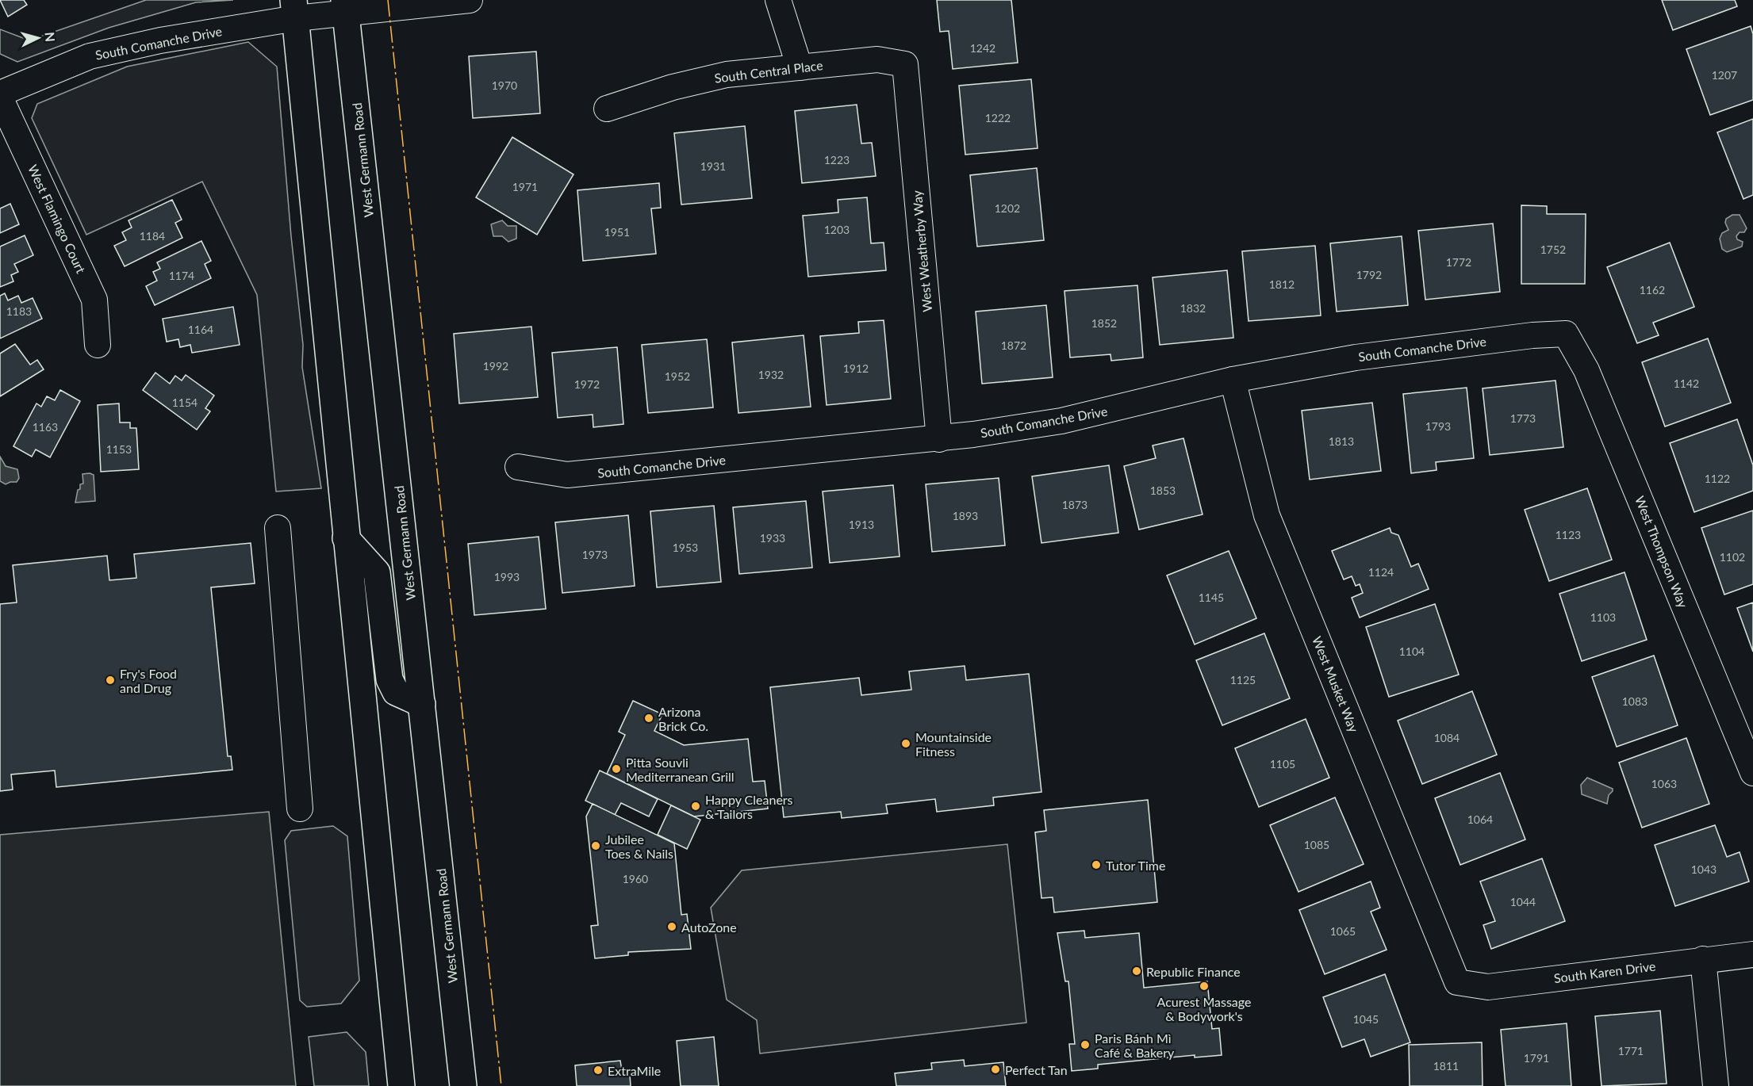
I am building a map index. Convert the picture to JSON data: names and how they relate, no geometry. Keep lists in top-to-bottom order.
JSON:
{
  "streets": {
    "main road": ["West Germann Road"],
    "street": [
      "South Comanche Drive",
      "South Central Place",
      "West Flamingo Court",
      "West Weatherby Way",
      "West Thompson Way",
      "West Musket Way",
      "South Karen Drive"
    ]
  },
  "crossings": [
    ["South Comanche Drive", "West Germann Road"],
    ["South Comanche Drive", "West Weatherby Way"],
    ["South Comanche Drive", "West Thompson Way"],
    ["South Comanche Drive", "West Musket Way"],
    ["South Central Place", "West Weatherby Way"],
    ["West Musket Way", "South Karen Drive"]
  ],
  "places": [
    "Fry's Food and Drug",
    "Arizona Brick Co.",
    "Mountainside Fitness",
    "Pitta Souvli Mediterranean Grill",
    "Happy Cleaners & Tailors",
    "Jubilee Toes & Nails",
    "Tutor Time",
    "AutoZone",
    "Republic Finance",
    "Acurest Massage & Bodywork's",
    "Paris Bánh Mì Café & Bakery",
    "Perfect Tan",
    "ExtraMile"
  ],
  "house_numbers": [
    "1242",
    "1207",
    "1970",
    "1222",
    "1223",
    "1931",
    "1971",
    "1202",
    "1203",
    "1951",
    "1184",
    "1752",
    "1772",
    "1792",
    "1174",
    "1812",
    "1162",
    "1832",
    "1183",
    "1852",
    "1164",
    "1872",
    "1992",
    "1912",
    "1932",
    "1952",
    "1142",
    "1972",
    "1154",
    "1773",
    "1793",
    "1163",
    "1813",
    "1153",
    "1122",
    "1853",
    "1873",
    "1893",
    "1913",
    "1123",
    "1933",
    "1953",
    "1973",
    "1102",
    "1124",
    "1993",
    "1145",
    "1103",
    "1104",
    "1125",
    "1083",
    "1084",
    "1105",
    "1063",
    "1064",
    "1085",
    "1043",
    "1960",
    "1044",
    "1065",
    "1045",
    "1771",
    "1791",
    "1811"
  ],
  "north": "right"
}
